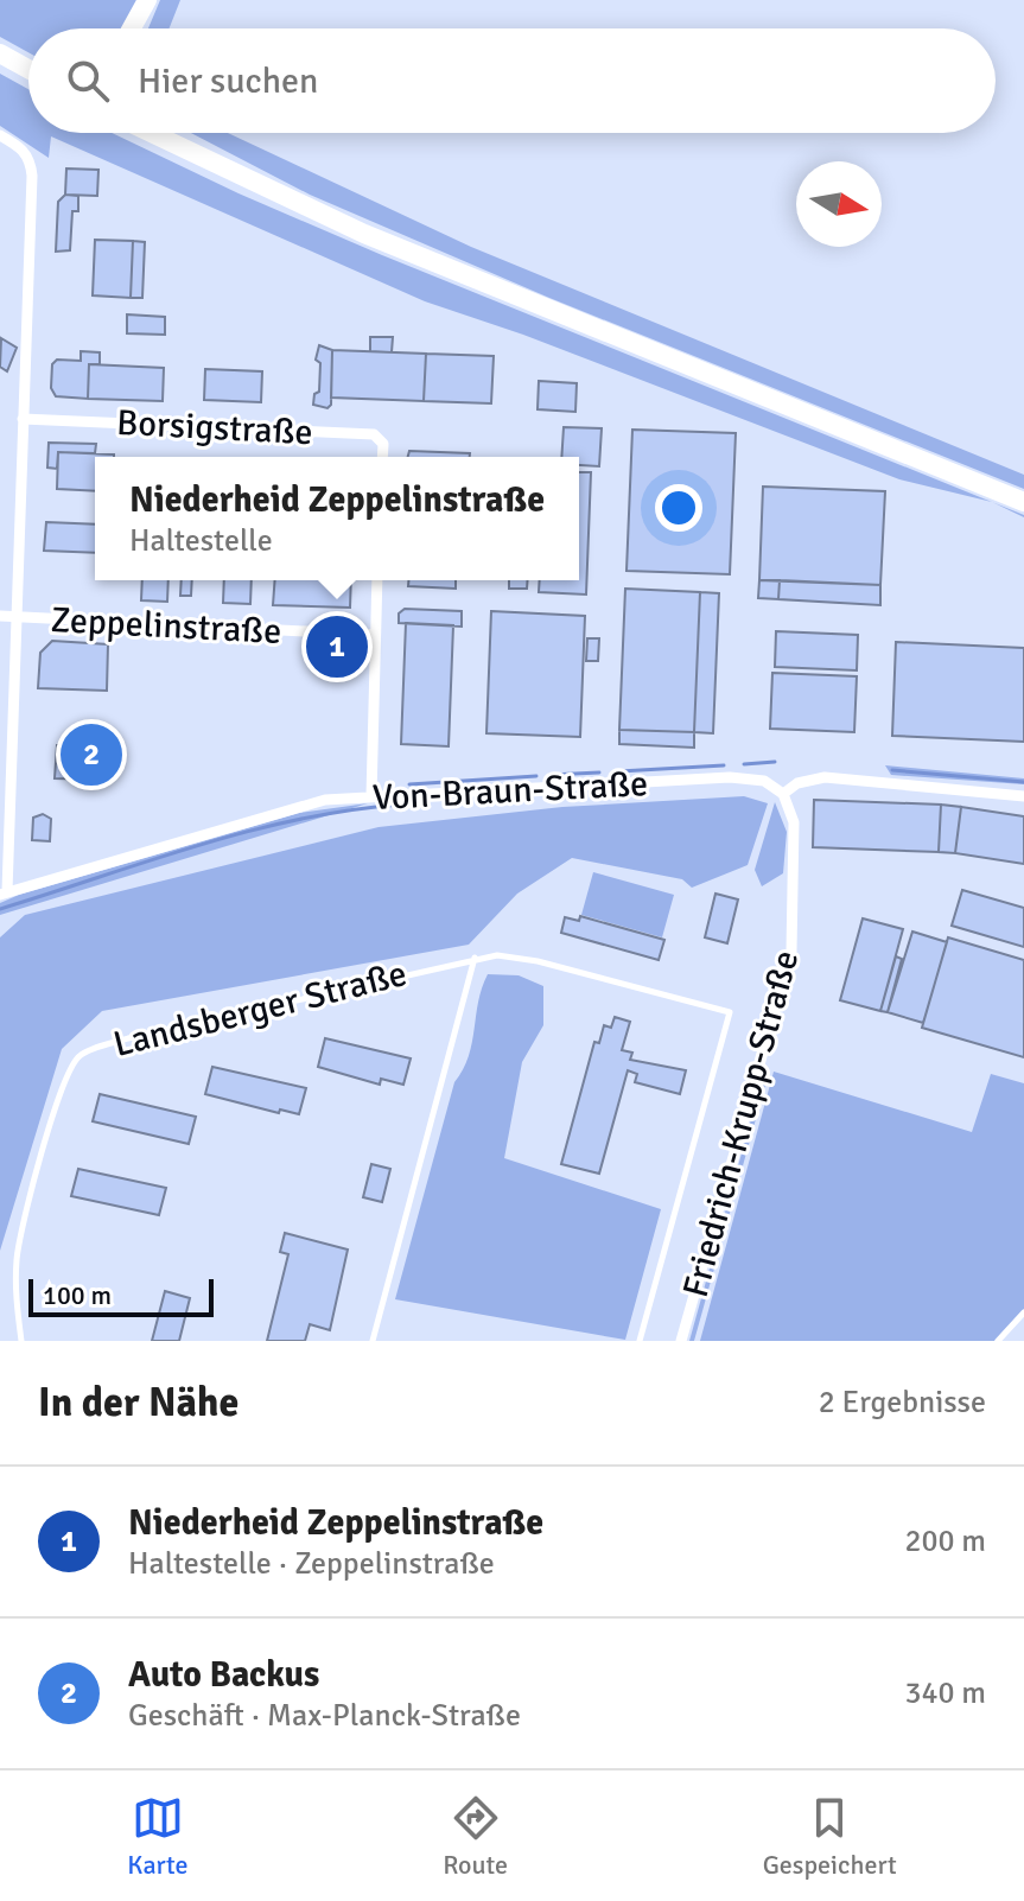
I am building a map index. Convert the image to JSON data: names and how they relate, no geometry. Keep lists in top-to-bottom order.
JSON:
{
  "streets": {
    "street": [
      "Borsigstraße",
      "Zeppelinstraße",
      "Von-Braun-Straße",
      "Friedrich-Krupp-Straße"
    ],
    "lane": ["Landsberger Straße"]
  },
  "crossings": [
    ["Von-Braun-Straße", "Friedrich-Krupp-Straße"]
  ],
  "scale_bar": "100 m",
  "north": "right",
  "page": {
    "search": "Hier suchen",
    "popup": ["Niederheid Zeppelinstraße", "Haltestelle"],
    "pins": ["1", "2"],
    "scale": "100 m",
    "heading": ["In der Nähe", "2 Ergebnisse"],
    "list": [
      {
        "mark": "1",
        "name": "Niederheid Zeppelinstraße",
        "note": "Haltestelle · Zeppelinstraße",
        "value": "200 m"
      },
      {
        "mark": "2",
        "name": "Auto Backus",
        "note": "Geschäft · Max-Planck-Straße",
        "value": "340 m"
      }
    ],
    "nav": ["Karte", "Route", "Gespeichert"]
  }
}
